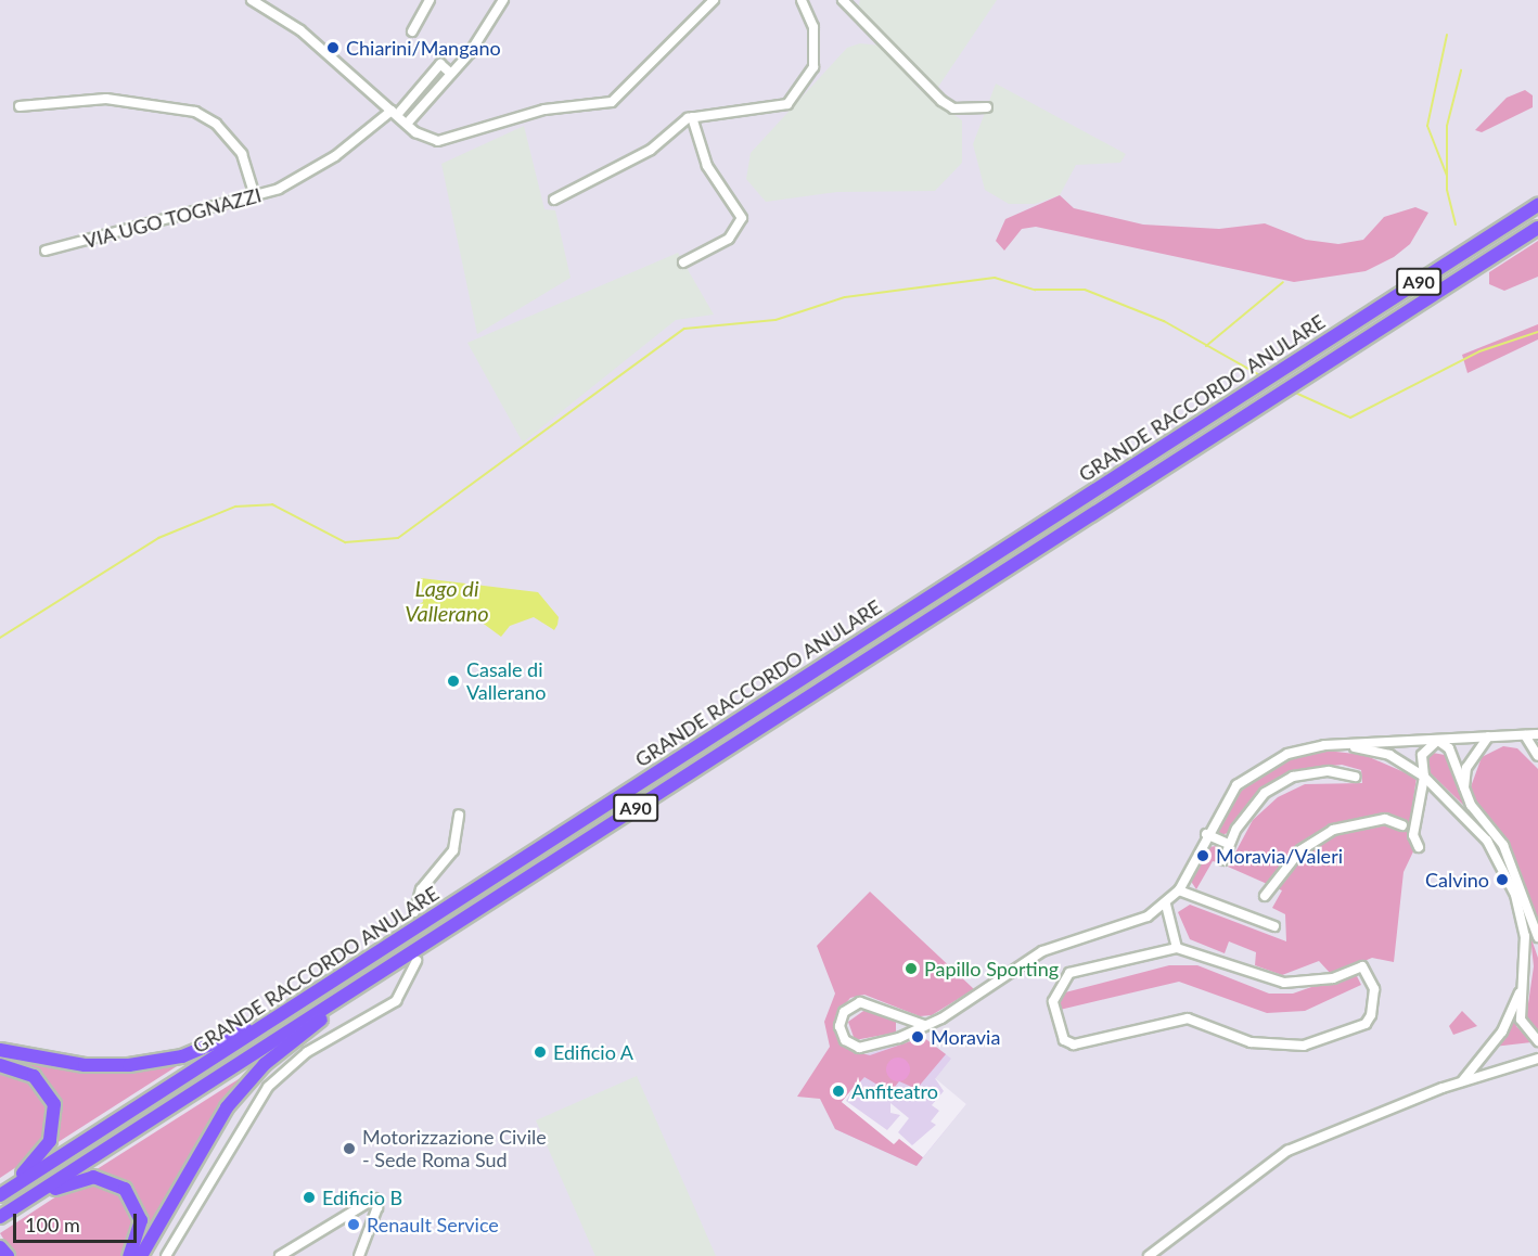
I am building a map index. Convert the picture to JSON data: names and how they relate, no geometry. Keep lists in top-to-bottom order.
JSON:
{
  "streets": {
    "highway": ["A90", "GRANDE RACCORDO ANULARE"],
    "street": ["VIA UGO TOGNAZZI"]
  },
  "water": ["Lago di Vallerano"],
  "places": [
    "Chiarini/Mangano",
    "Casale di Vallerano",
    "Moravia/Valeri",
    "Calvino",
    "Papillo Sporting",
    "Moravia",
    "Edificio A",
    "Anfiteatro",
    "Motorizzazione Civile - Sede Roma Sud",
    "Edificio B",
    "Renault Service"
  ],
  "scale_bar": "100 m"
}
